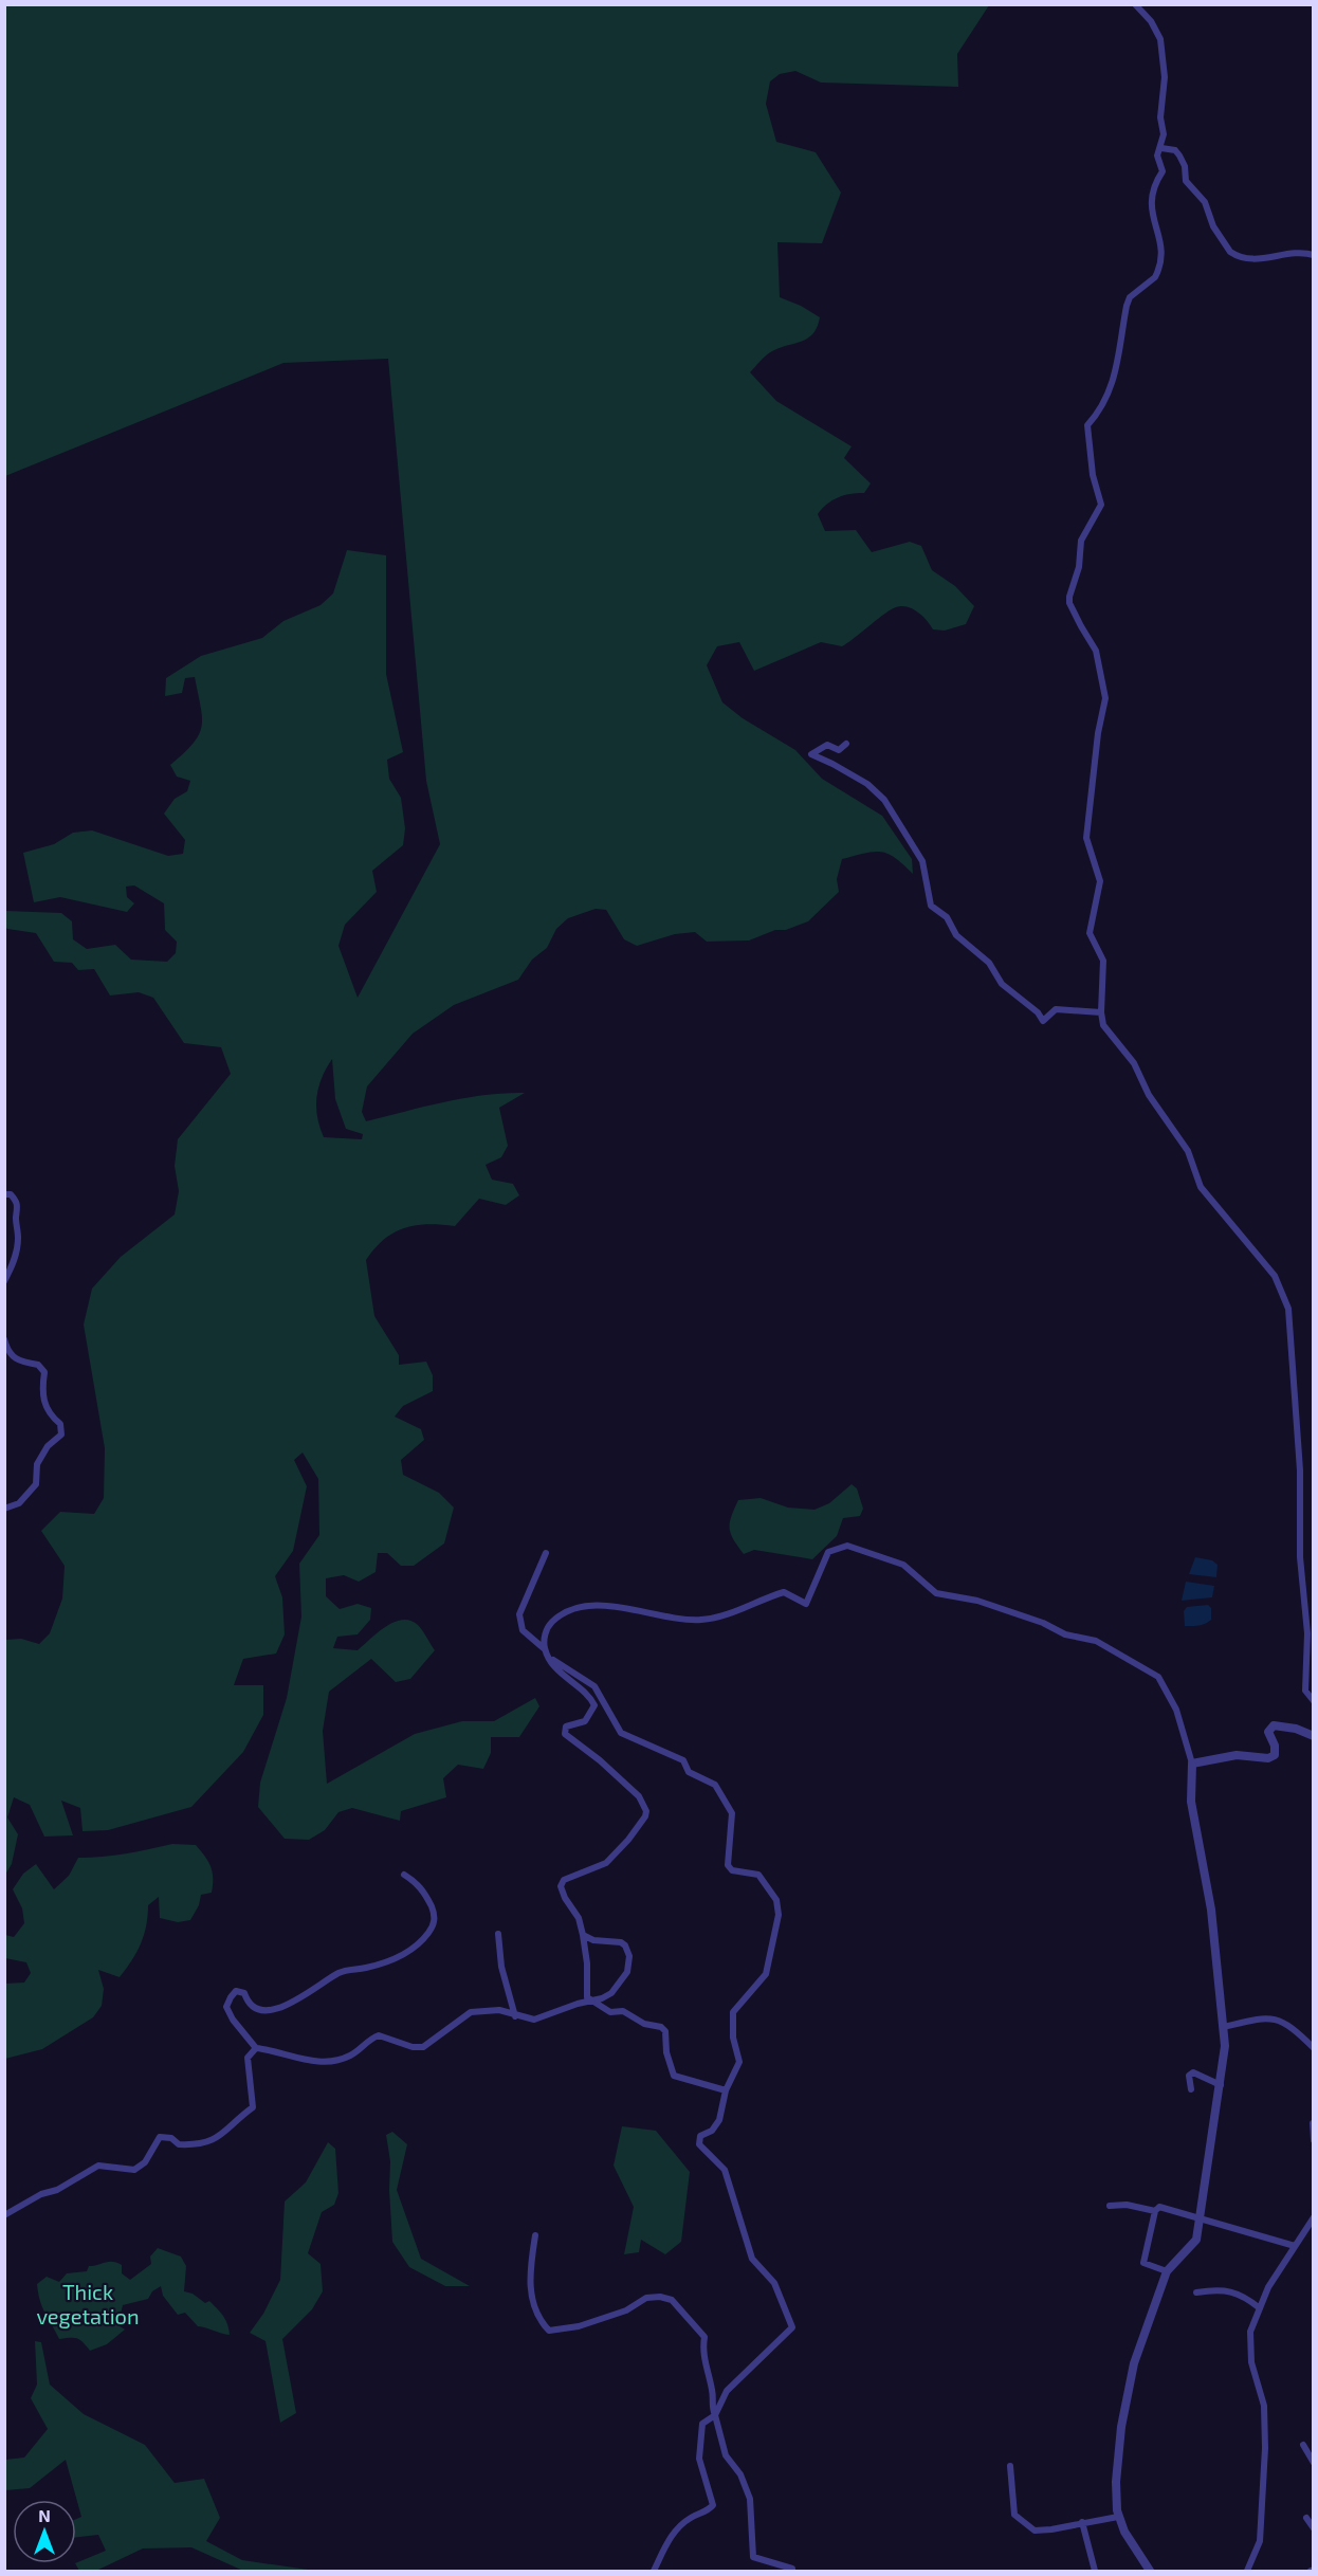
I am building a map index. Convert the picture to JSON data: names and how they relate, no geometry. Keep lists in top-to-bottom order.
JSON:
{
  "parks": ["Thick vegetation"],
  "north": "top"
}
